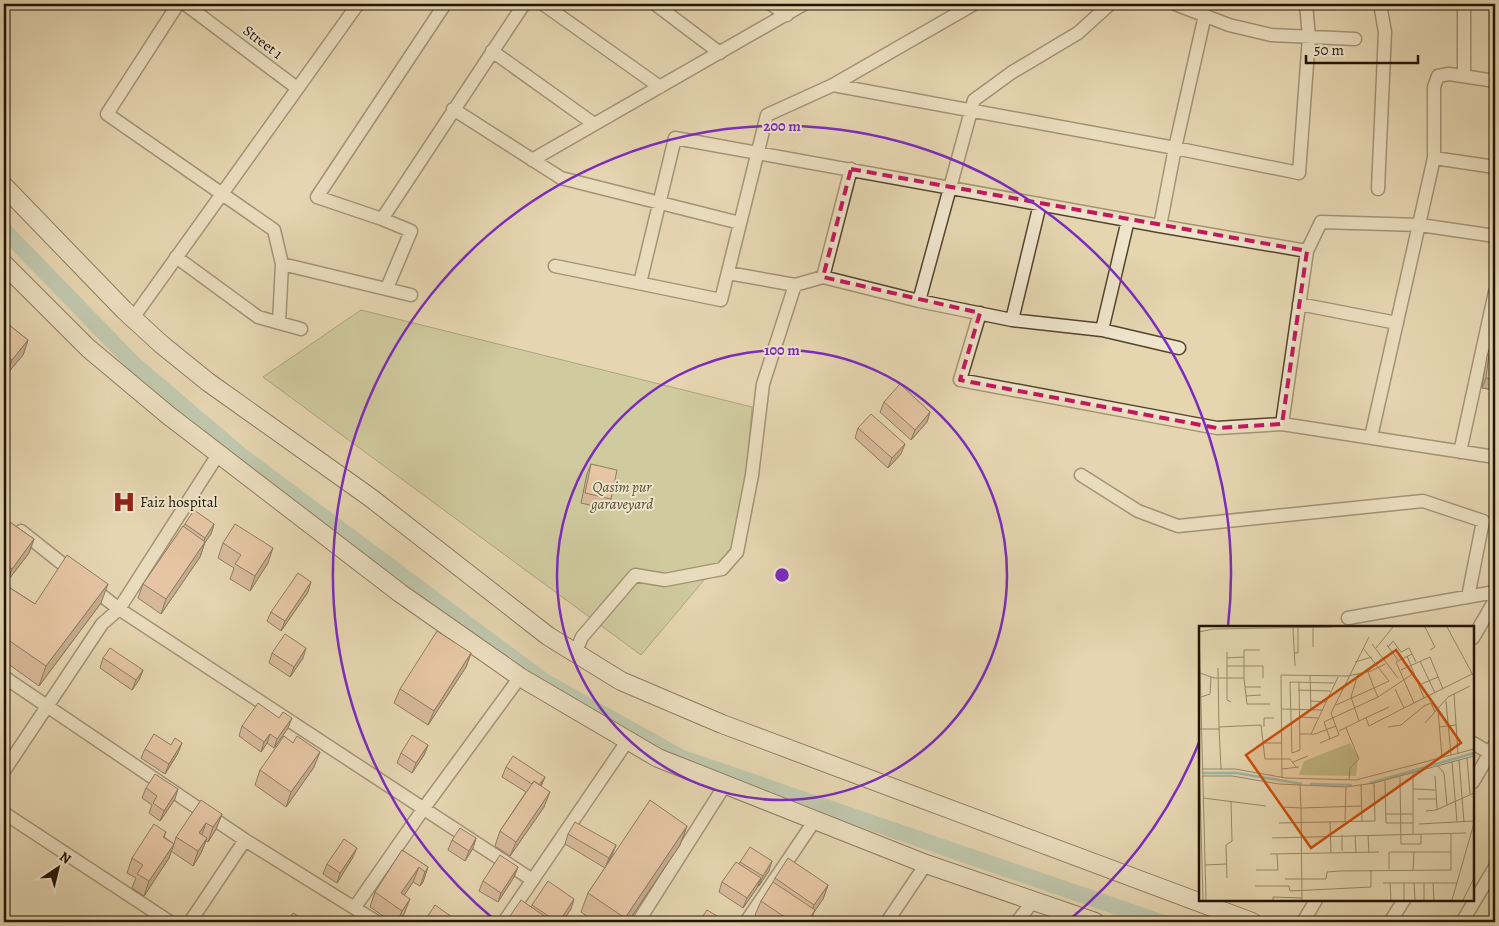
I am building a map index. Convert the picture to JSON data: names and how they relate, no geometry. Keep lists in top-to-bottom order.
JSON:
{
  "streets": {
    "street": ["Street 1"]
  },
  "parks": ["Qasim pur garaveyard"],
  "places": {
    "hospital": ["Faiz hospital"]
  },
  "scale_bar": "50 m",
  "north": "top right",
  "rings": ["200 m", "100 m"]
}
